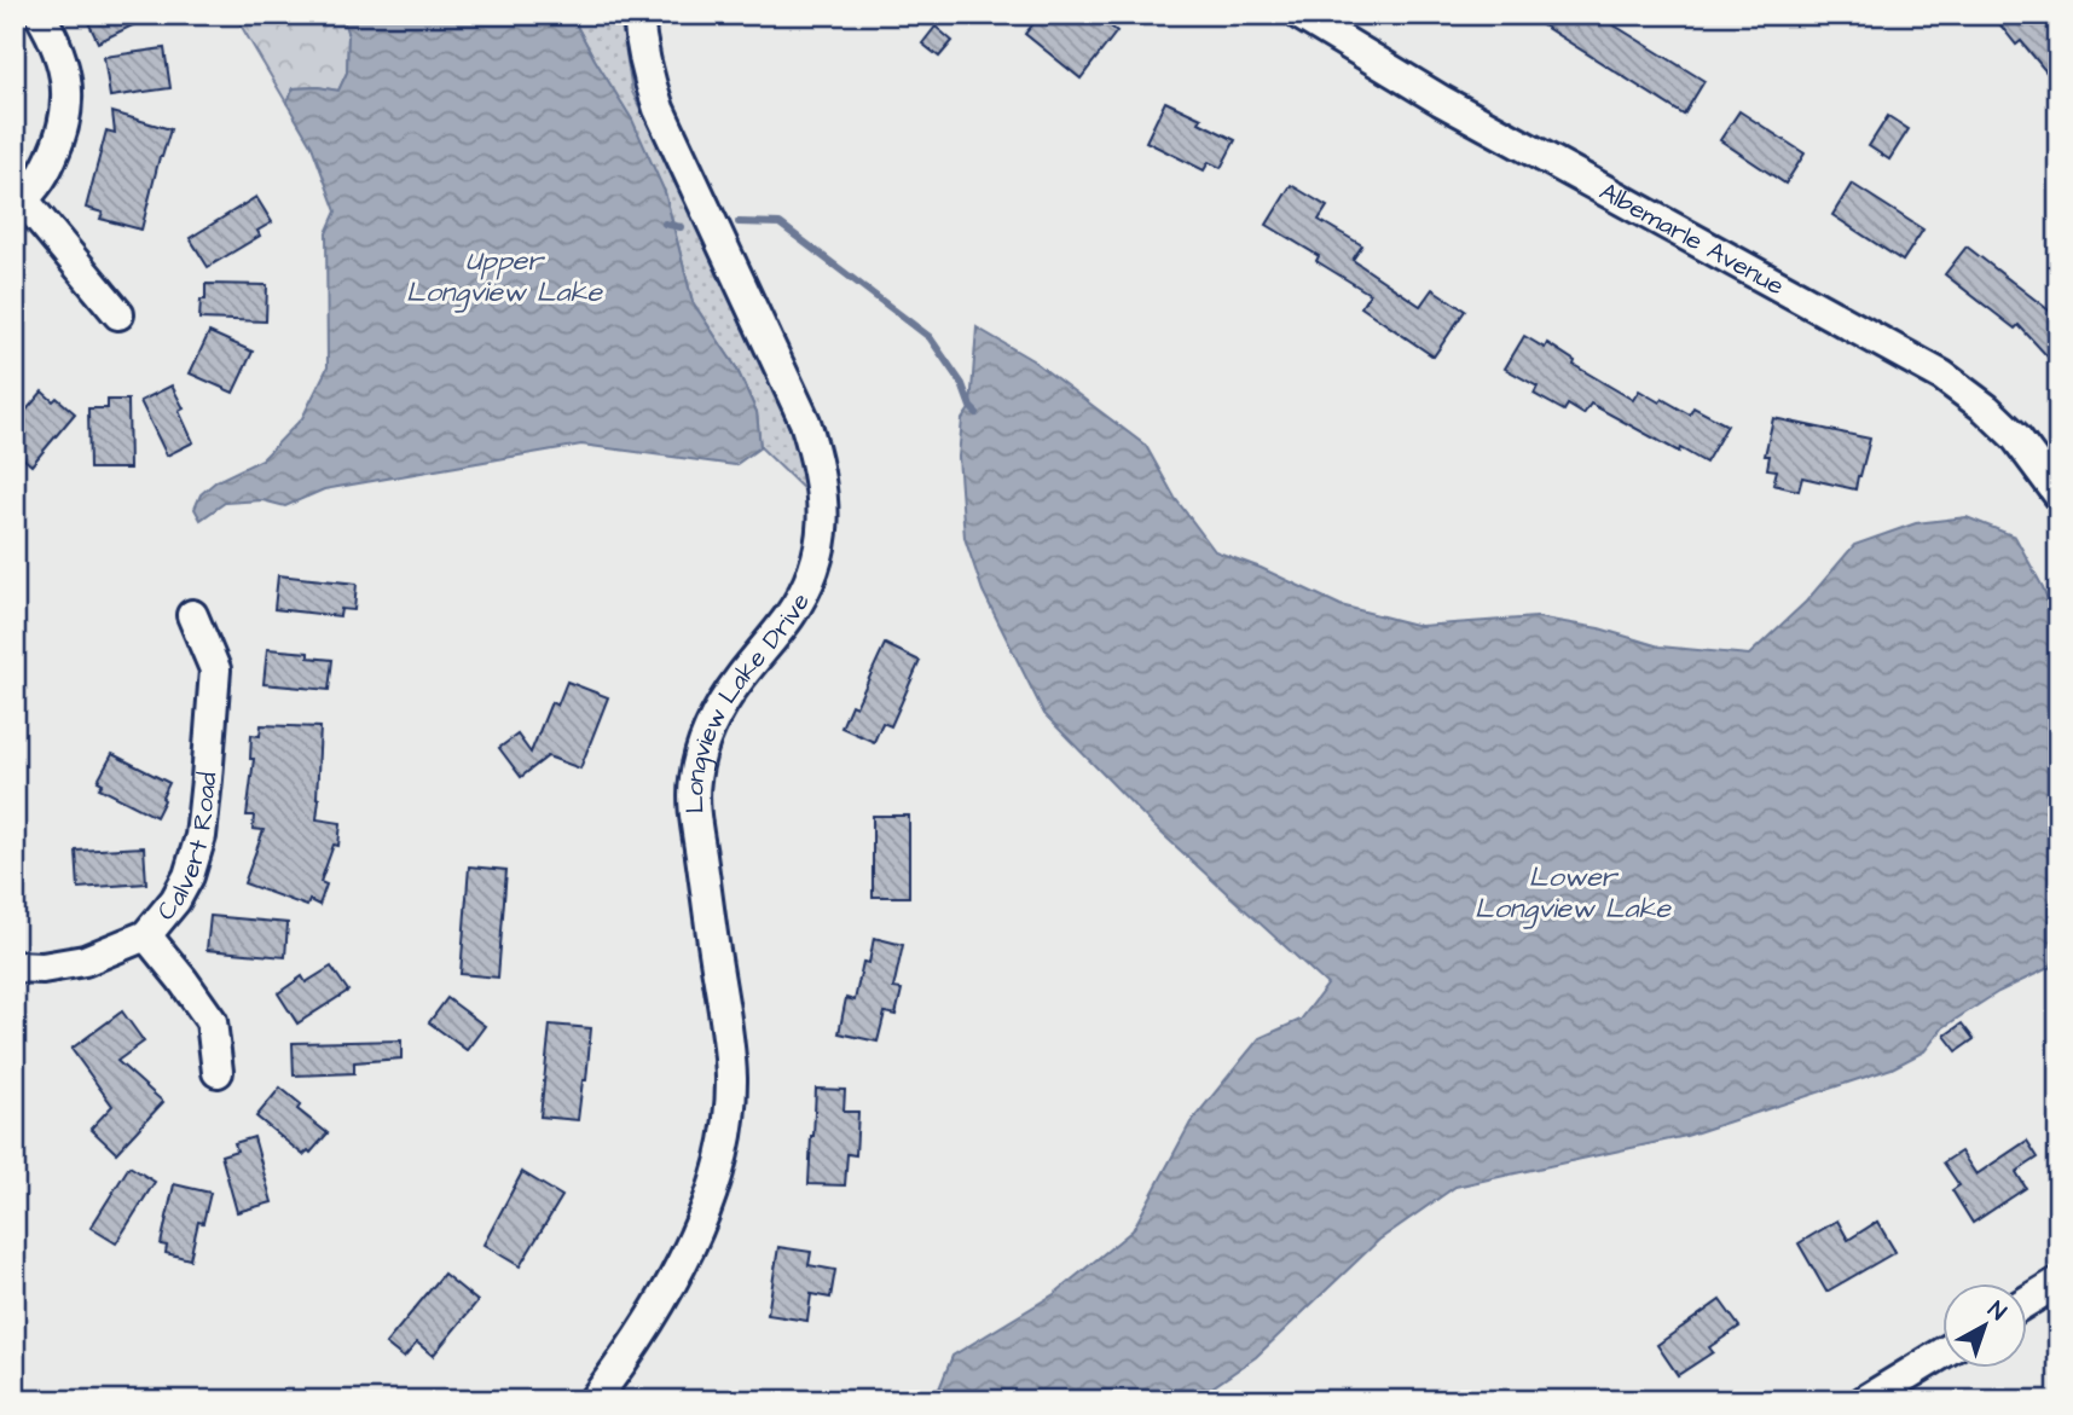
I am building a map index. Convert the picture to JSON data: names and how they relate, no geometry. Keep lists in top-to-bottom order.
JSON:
{
  "streets": {
    "street": ["Albemarle Avenue", "Longview Lake Drive", "Calvert Road"]
  },
  "water": ["Upper Longview Lake", "Lower Longview Lake"],
  "north": "top right"
}
